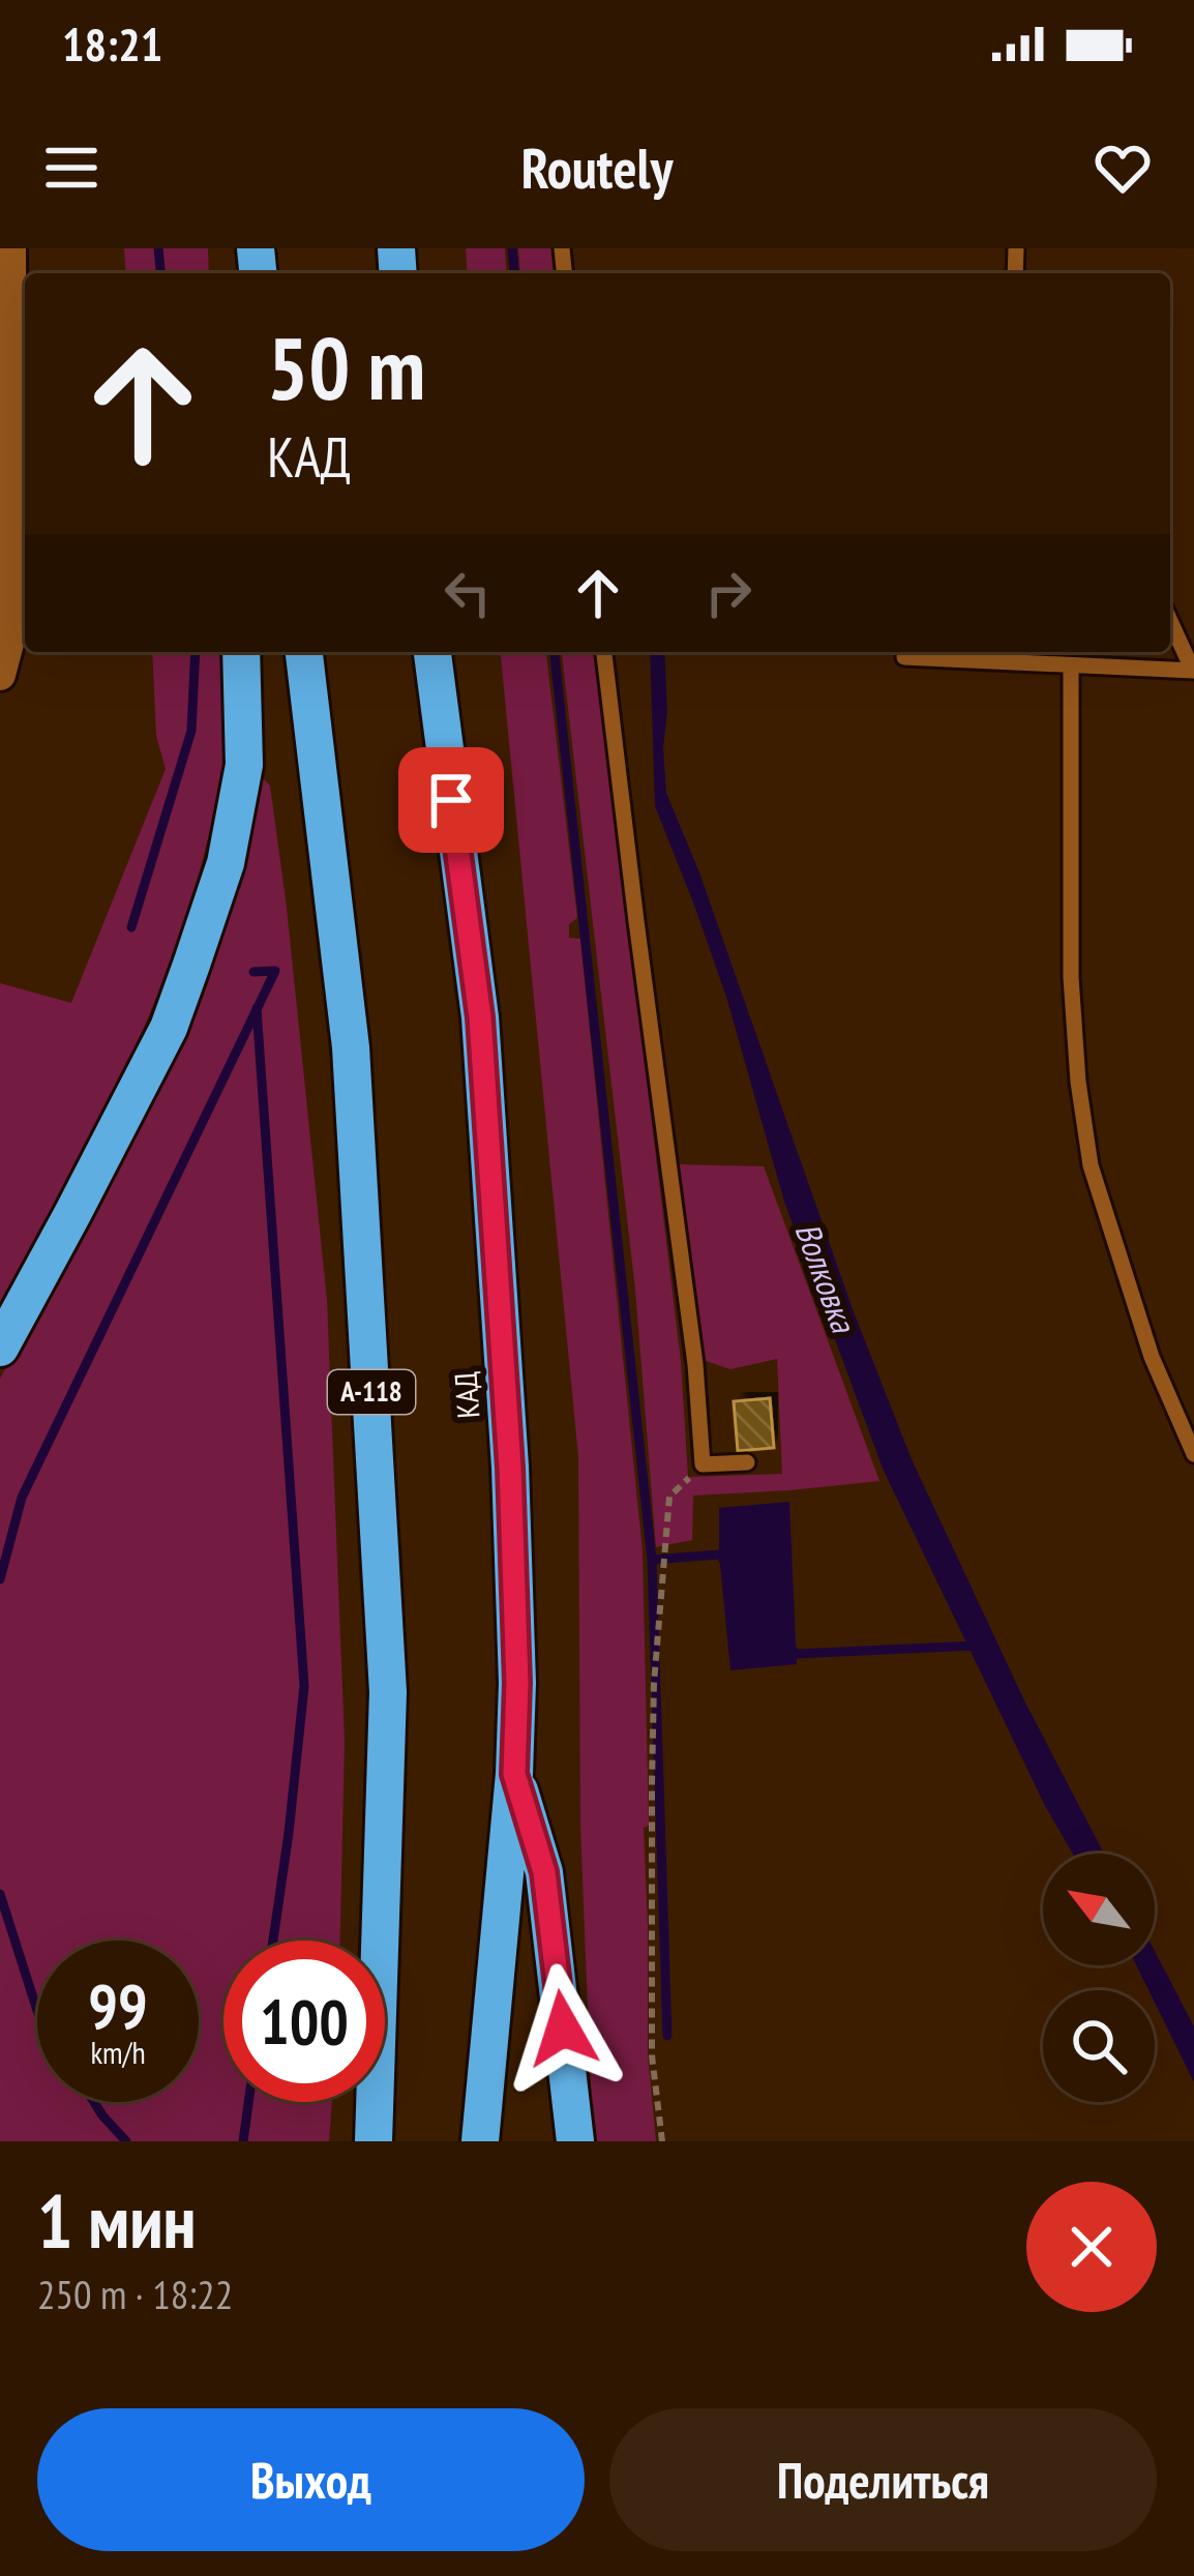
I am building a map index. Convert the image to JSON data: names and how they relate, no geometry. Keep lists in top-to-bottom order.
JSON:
{
  "streets": {
    "highway": ["А-118", "КАД"]
  },
  "water": ["Волковка"],
  "north": "top left",
  "page": {
    "status": "18:21",
    "header": "Routely",
    "turn": ["50 m", "КАД"],
    "speed": "99 km/h",
    "limit": "100",
    "heading": ["1 мин", "250 m · 18:22"],
    "buttons": ["Выход", "Поделиться"]
  }
}
